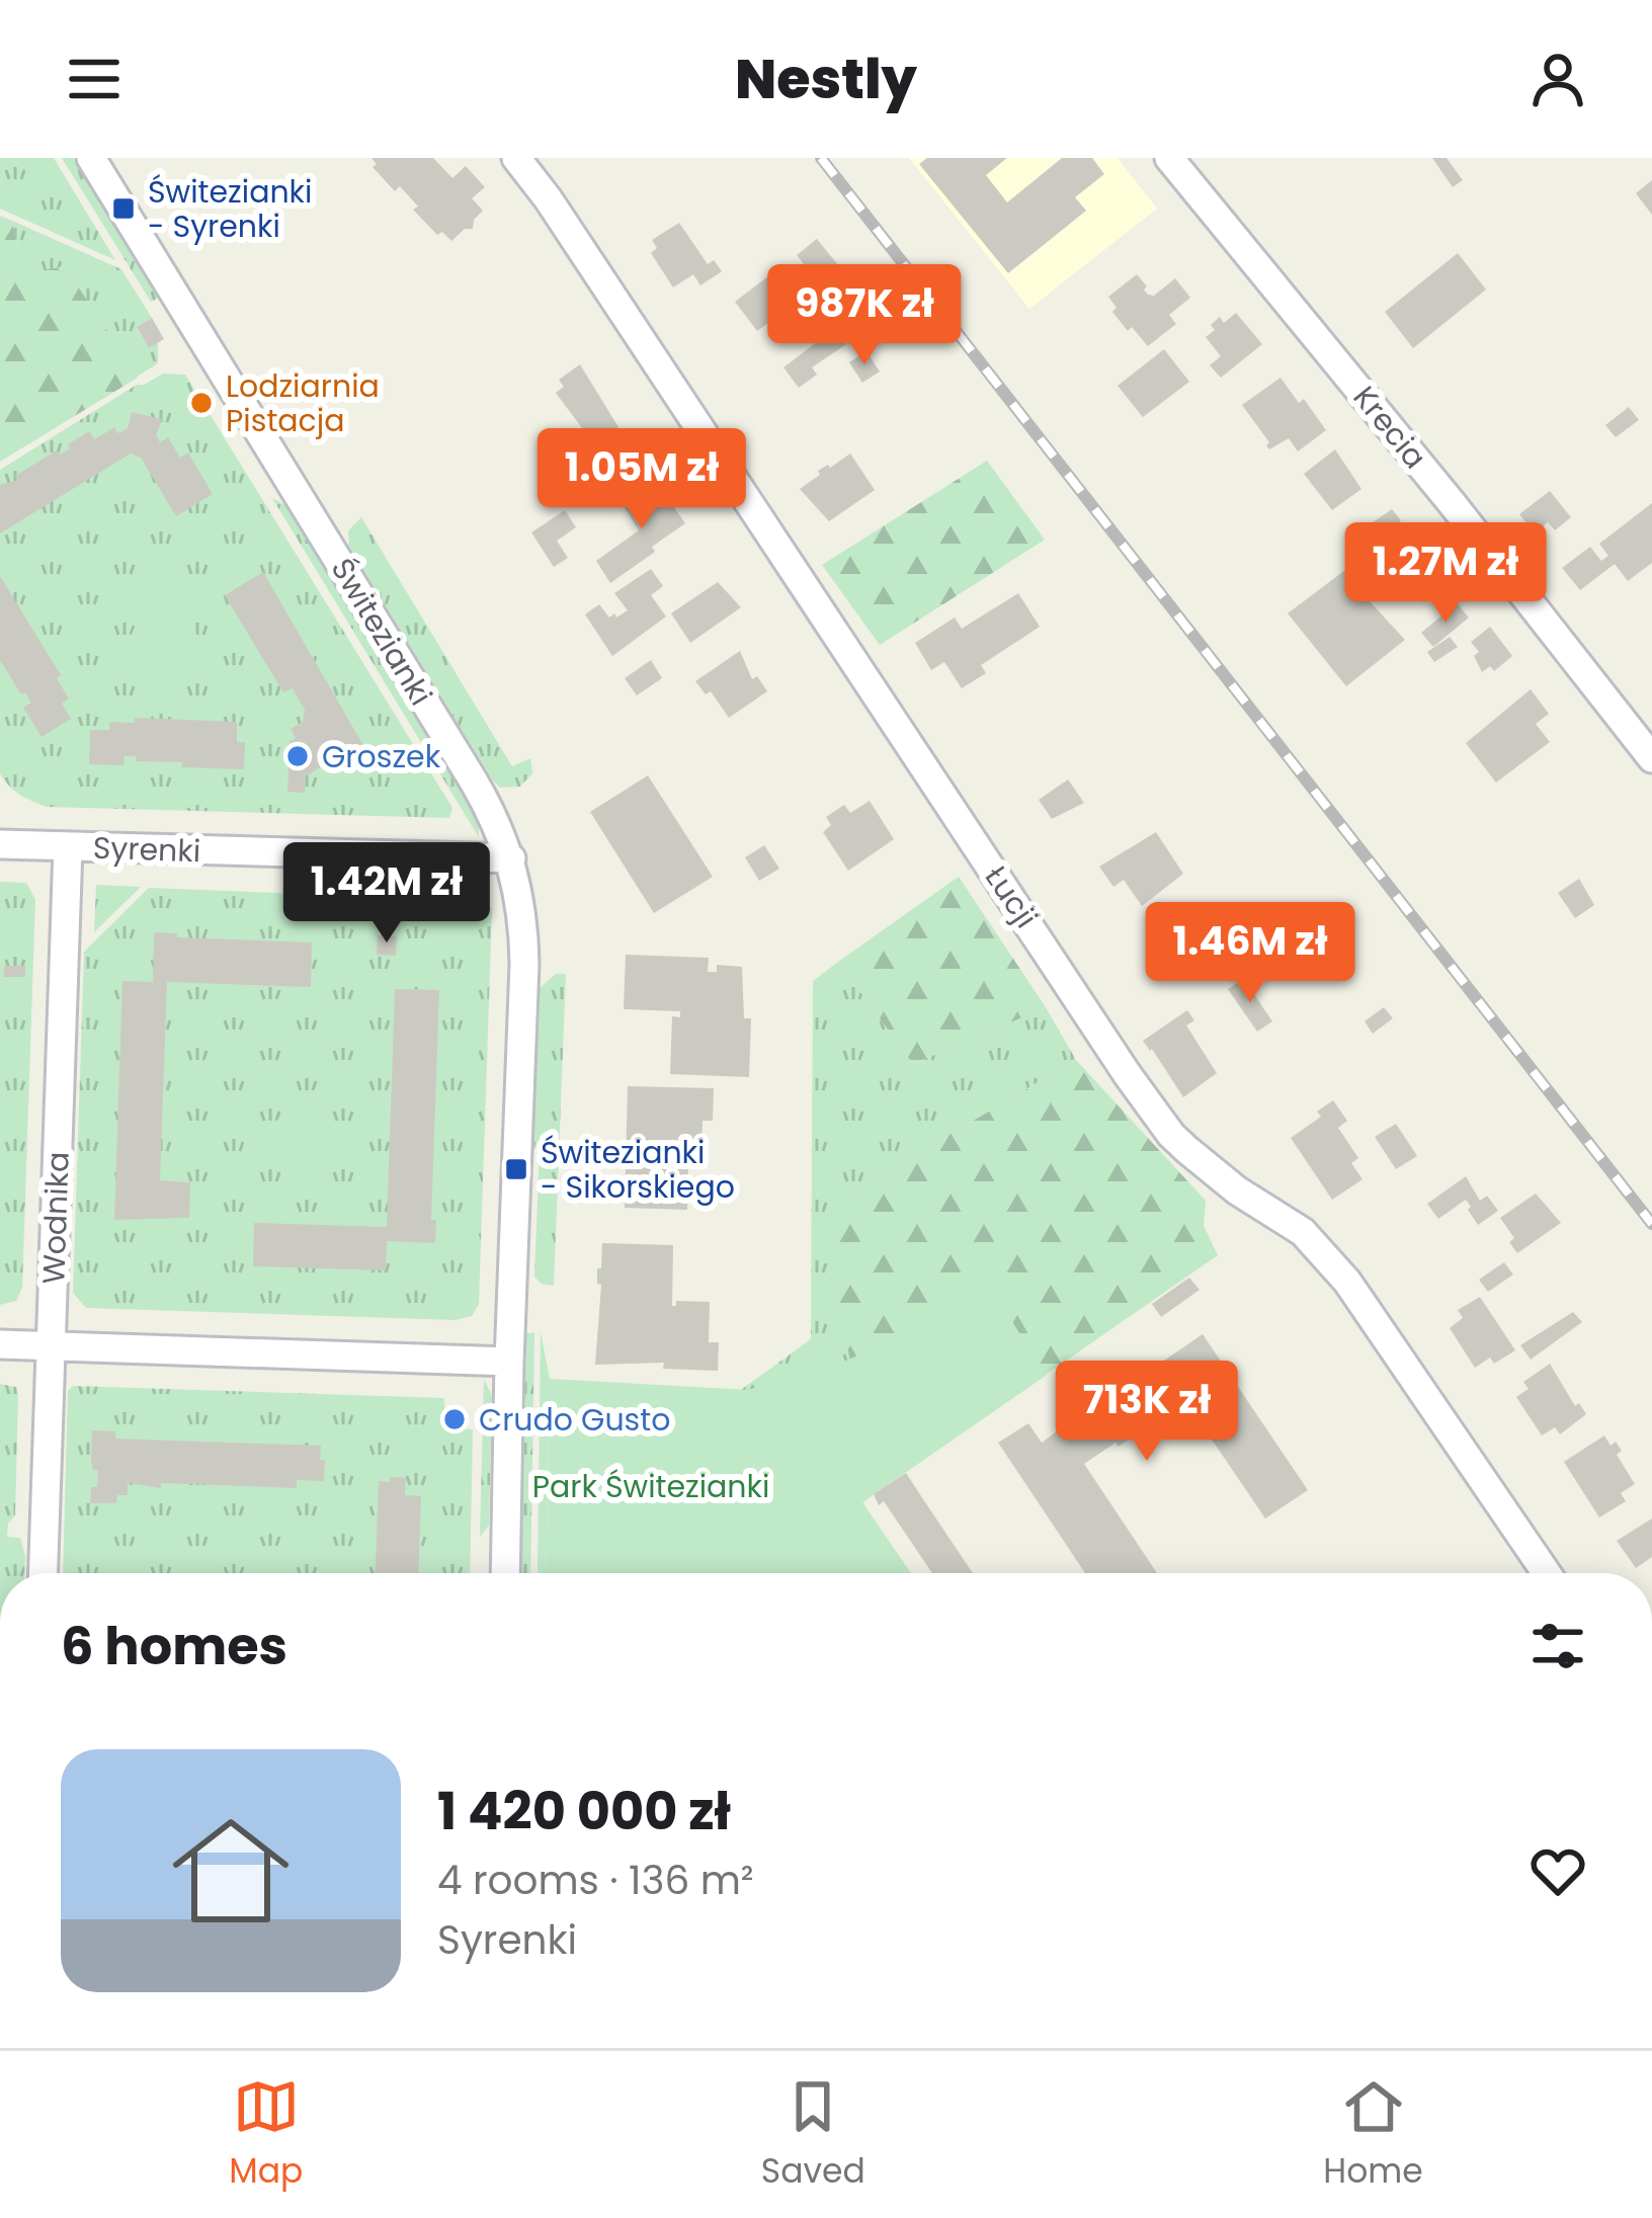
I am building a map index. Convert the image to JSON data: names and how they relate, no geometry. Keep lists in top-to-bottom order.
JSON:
{
  "streets": {
    "street": [
      "Krecia",
      "Świtezianki",
      "Syrenki",
      "Łucji",
      "Wodnika"
    ]
  },
  "crossings": [
    ["Świtezianki", "Syrenki"],
    ["Syrenki", "Wodnika"]
  ],
  "parks": ["Park Świtezianki"],
  "places": {
    "transit": ["Świtezianki - Syrenki", "Świtezianki - Sikorskiego"],
    "other": ["Lodziarnia Pistacja", "Groszek", "Crudo Gusto"]
  },
  "page": {
    "header": "Nestly",
    "price": [
      "987K zł",
      "1.05M zł",
      "1.27M zł",
      "1.42M zł",
      "1.46M zł",
      "713K zł"
    ],
    "heading": "6 homes",
    "list": [
      {
        "name": "1 420 000 zł",
        "note": "4 rooms · 136 m² · Syrenki"
      }
    ],
    "tabs": ["Map", "Saved", "Home"]
  }
}
